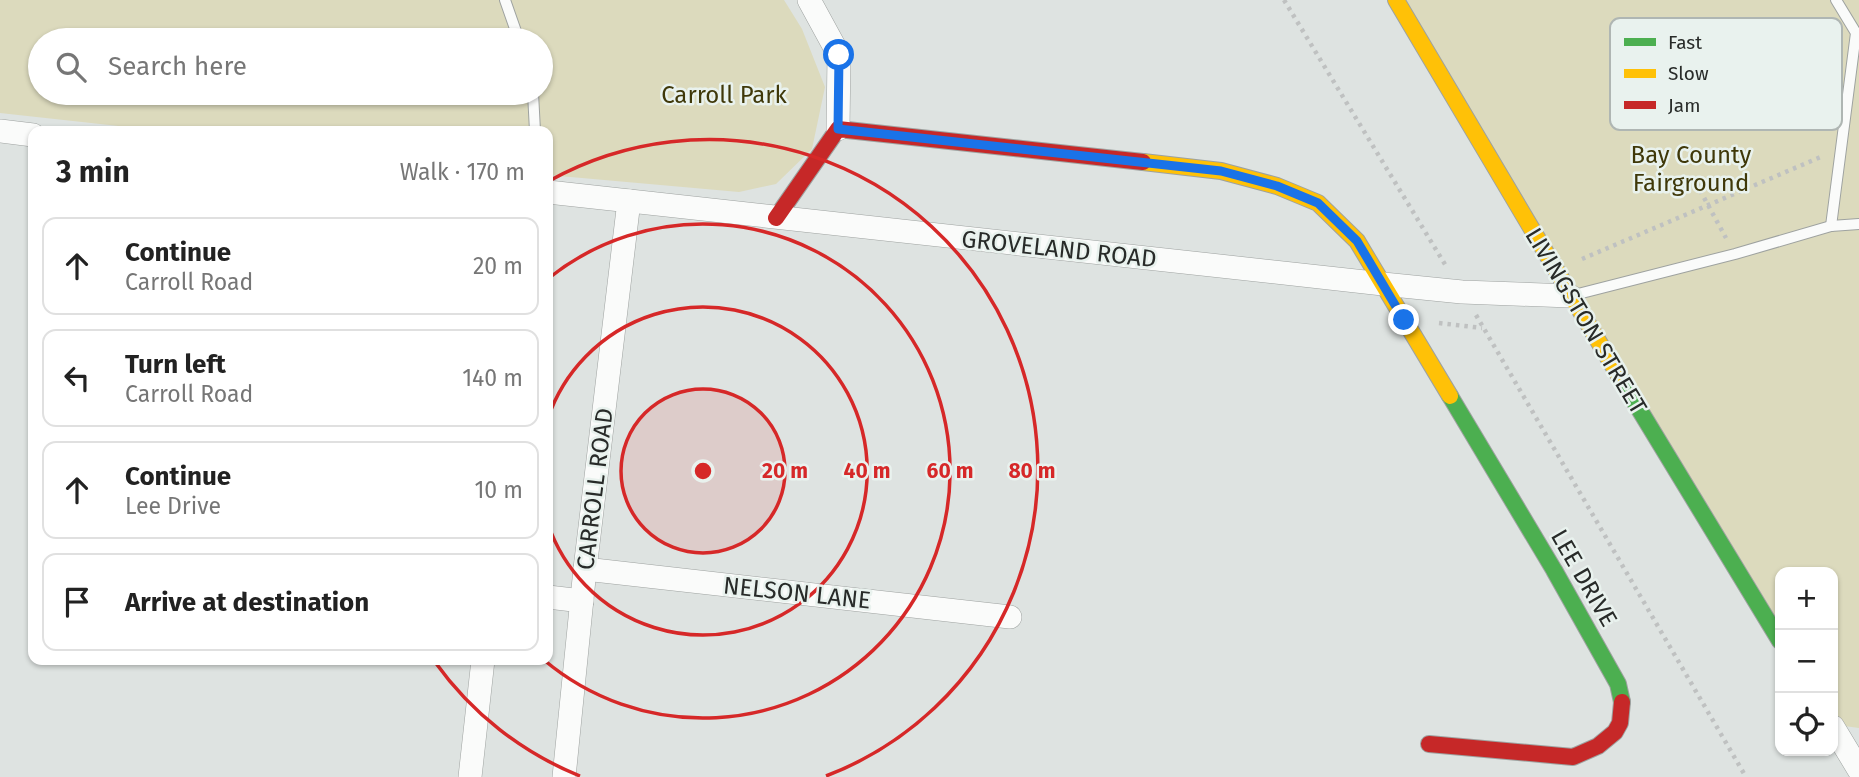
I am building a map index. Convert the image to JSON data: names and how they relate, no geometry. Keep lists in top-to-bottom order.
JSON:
{
  "streets": {
    "street": [
      "GROVELAND ROAD",
      "LIVINGSTON STREET",
      "CARROLL ROAD",
      "LEE DRIVE",
      "NELSON LANE"
    ]
  },
  "crossings": [
    ["GROVELAND ROAD", "LIVINGSTON STREET"],
    ["GROVELAND ROAD", "CARROLL ROAD"],
    ["GROVELAND ROAD", "LEE DRIVE"],
    ["CARROLL ROAD", "NELSON LANE"]
  ],
  "parks": ["Carroll Park", "Bay County Fairground"],
  "legend": ["Fast", "Slow", "Jam"],
  "page": {
    "search": "Search here",
    "heading": ["3 min", "Walk · 170 m"],
    "list": [
      ["Continue", "Carroll Road", "20 m"],
      ["Turn left", "Carroll Road", "140 m"],
      ["Continue", "Lee Drive", "10 m"],
      "Arrive at destination"
    ],
    "map_buttons": ["+", "−"]
  },
  "rings": [
    "20 m",
    "40 m",
    "60 m",
    "80 m"
  ]
}
